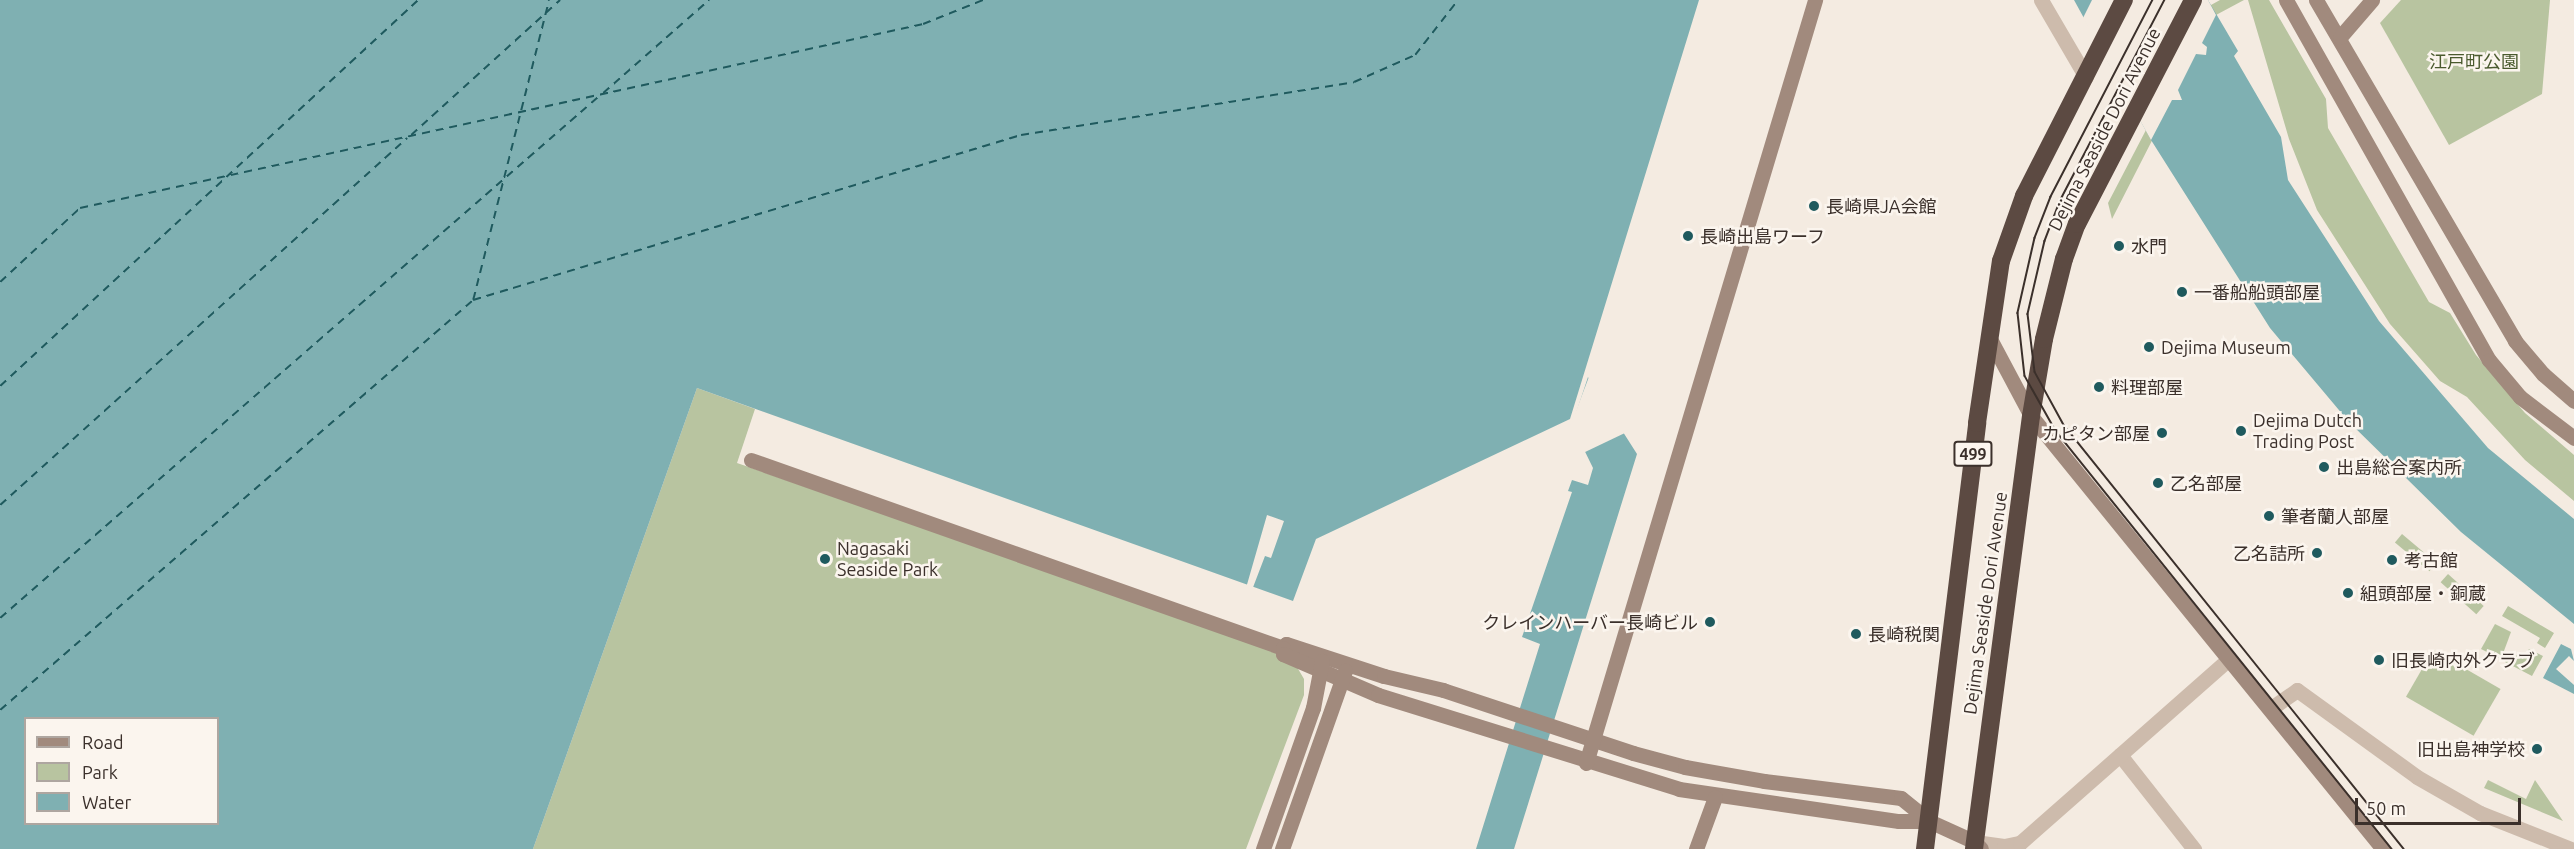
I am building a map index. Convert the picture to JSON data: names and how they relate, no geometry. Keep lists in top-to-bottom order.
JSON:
{
  "streets": {
    "highway": ["Dejima Seaside Dori Avenue", "499"]
  },
  "parks": ["江戸町公園"],
  "places": [
    "長崎県JA会館",
    "長崎出島ワーフ",
    "水門",
    "一番船船頭部屋",
    "Dejima Museum",
    "料理部屋",
    "Dejima Dutch Trading Post",
    "カピタン部屋",
    "出島総合案内所",
    "乙名部屋",
    "筆者蘭人部屋",
    "乙名詰所",
    "Nagasaki Seaside Park",
    "考古館",
    "組頭部屋・銅蔵",
    "クレインハーバー長崎ビル",
    "長崎税関",
    "旧長崎内外クラブ",
    "旧出島神学校"
  ],
  "legend": ["Road", "Park", "Water"],
  "scale_bar": "50 m"
}
